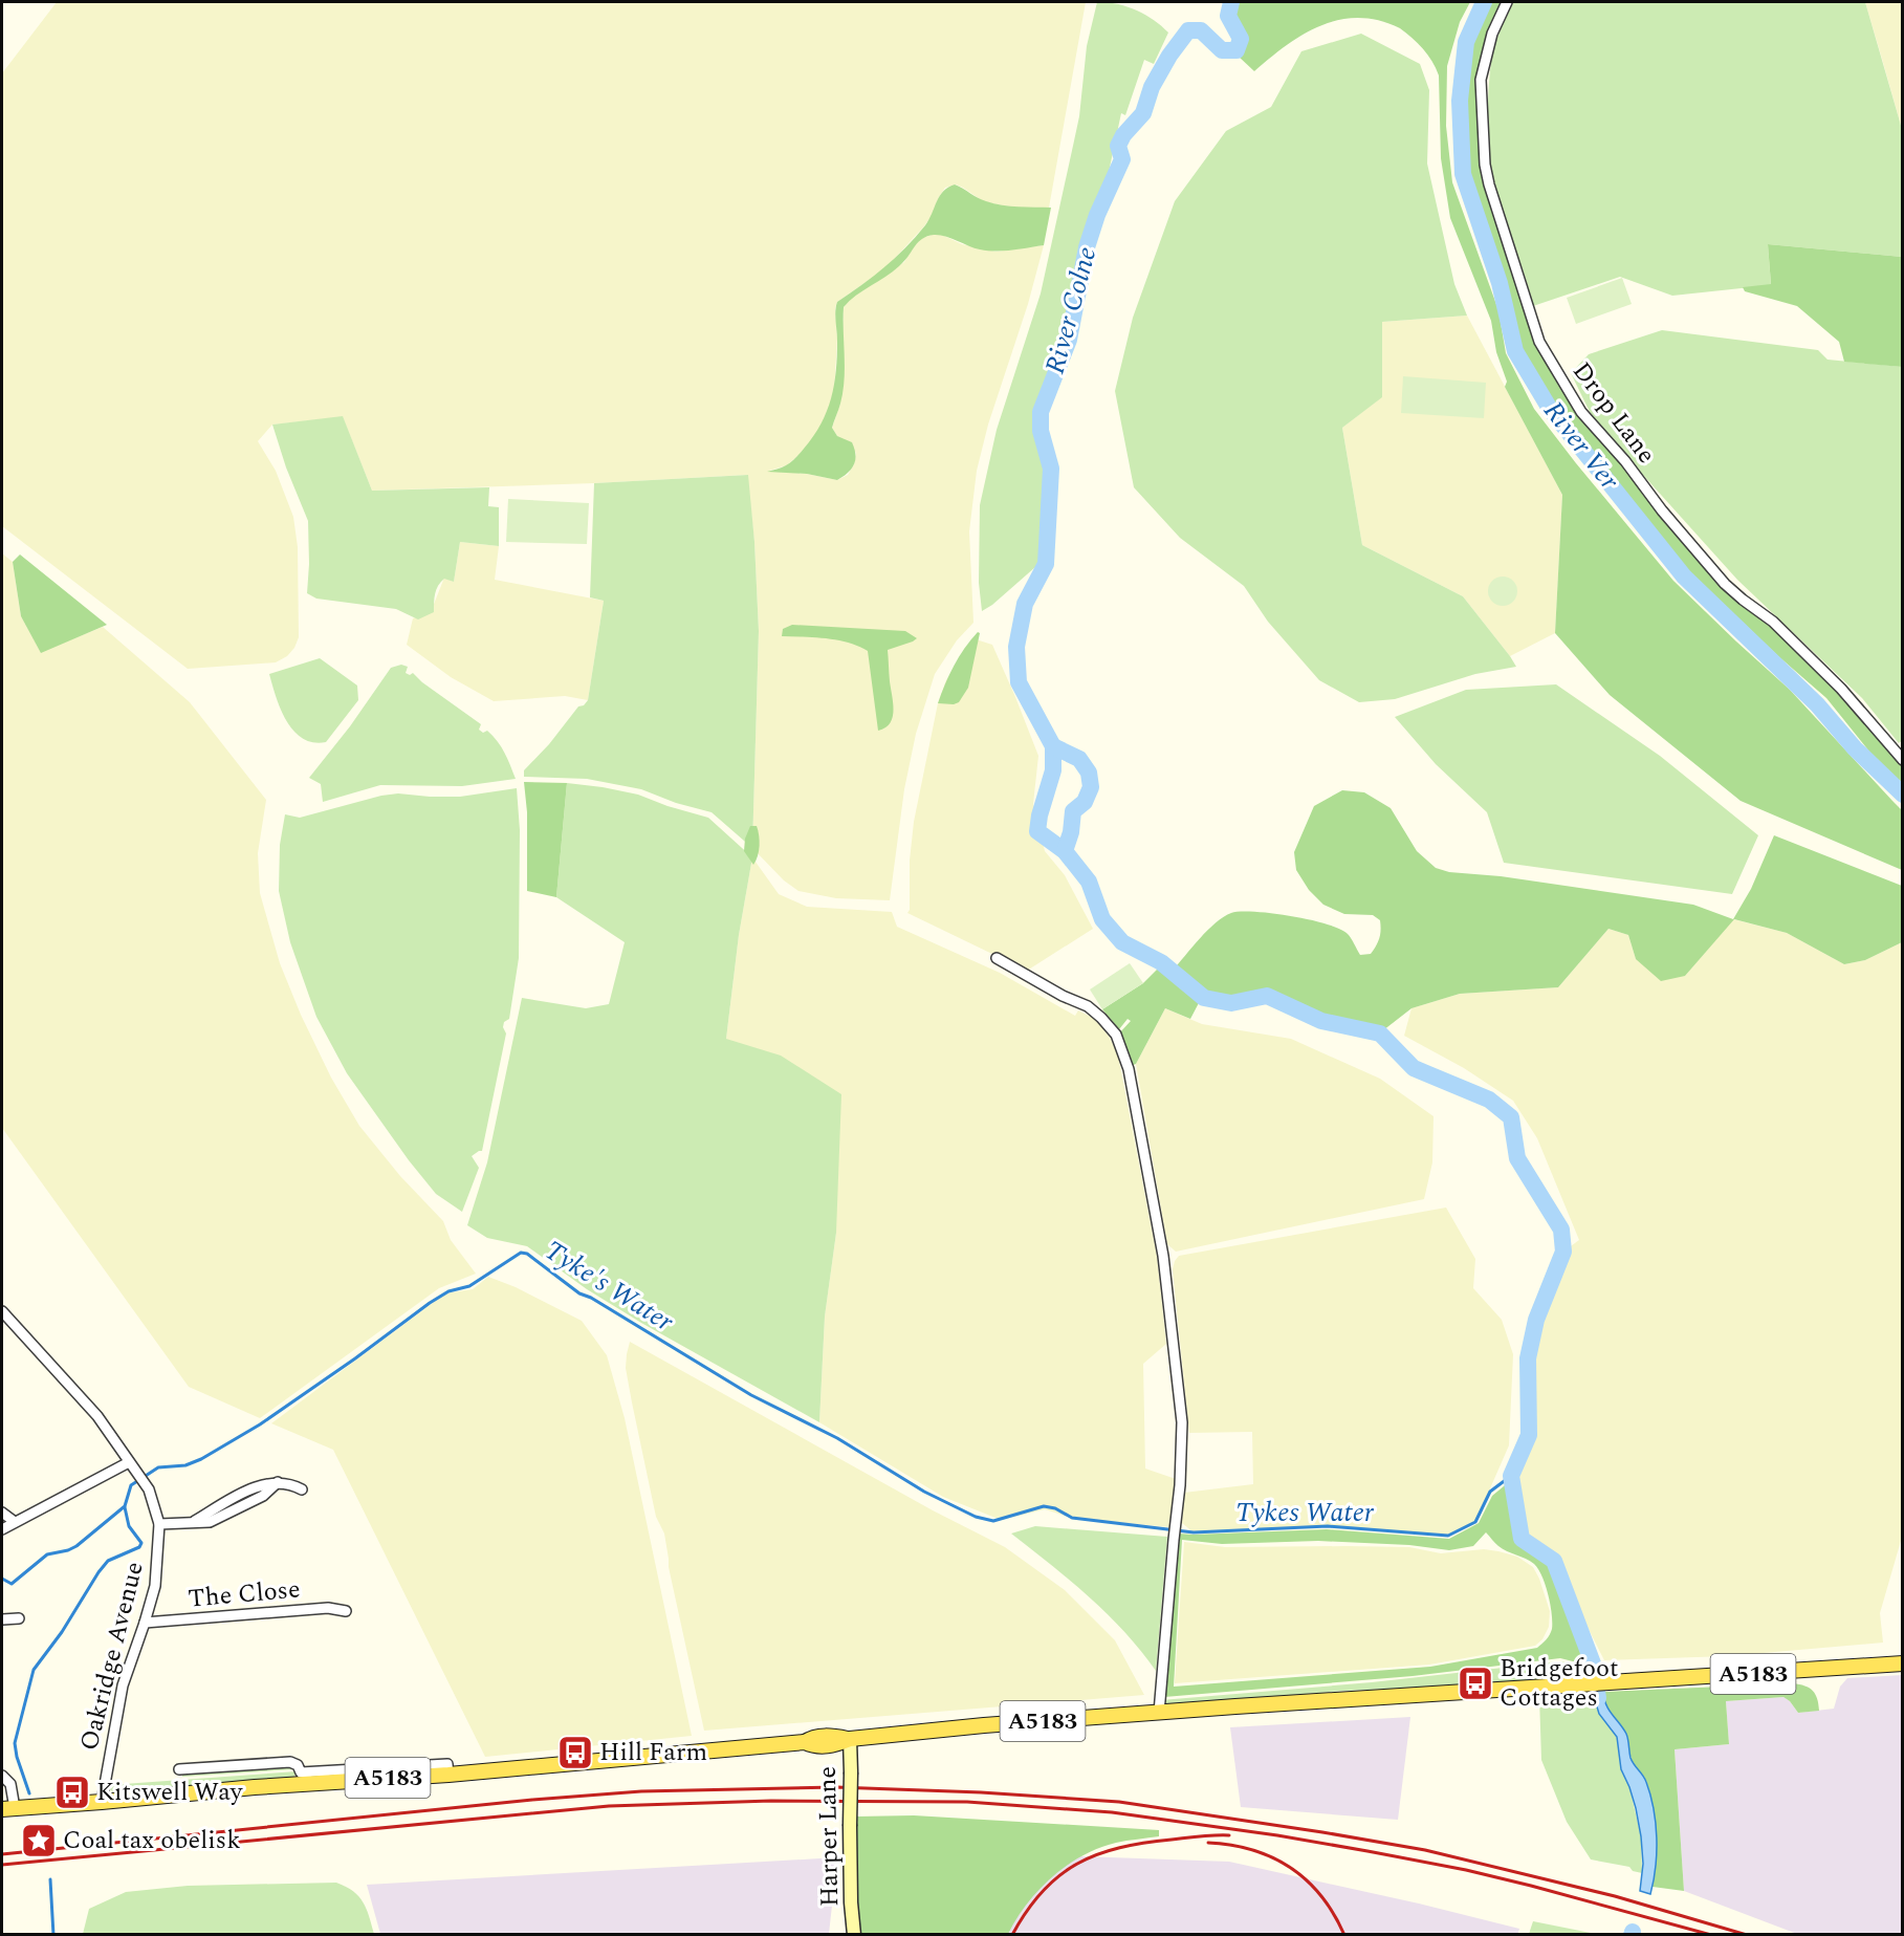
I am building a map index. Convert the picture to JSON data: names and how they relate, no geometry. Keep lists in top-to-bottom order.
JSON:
{
  "streets": {
    "main road": ["A5183", "Harper Lane"],
    "street": ["Drop Lane", "The Close", "Oakridge Avenue"]
  },
  "crossings": [
    ["The Close", "Oakridge Avenue"],
    ["Oakridge Avenue", "A5183"],
    ["A5183", "Harper Lane"]
  ],
  "water": [
    "River Colne",
    "River Ver",
    "Tyke's Water",
    "Tykes Water"
  ],
  "places": {
    "bus stop": ["Bridgefoot Cottages", "Hill Farm", "Kitswell Way"],
    "place": ["Coal tax obelisk"]
  }
}
